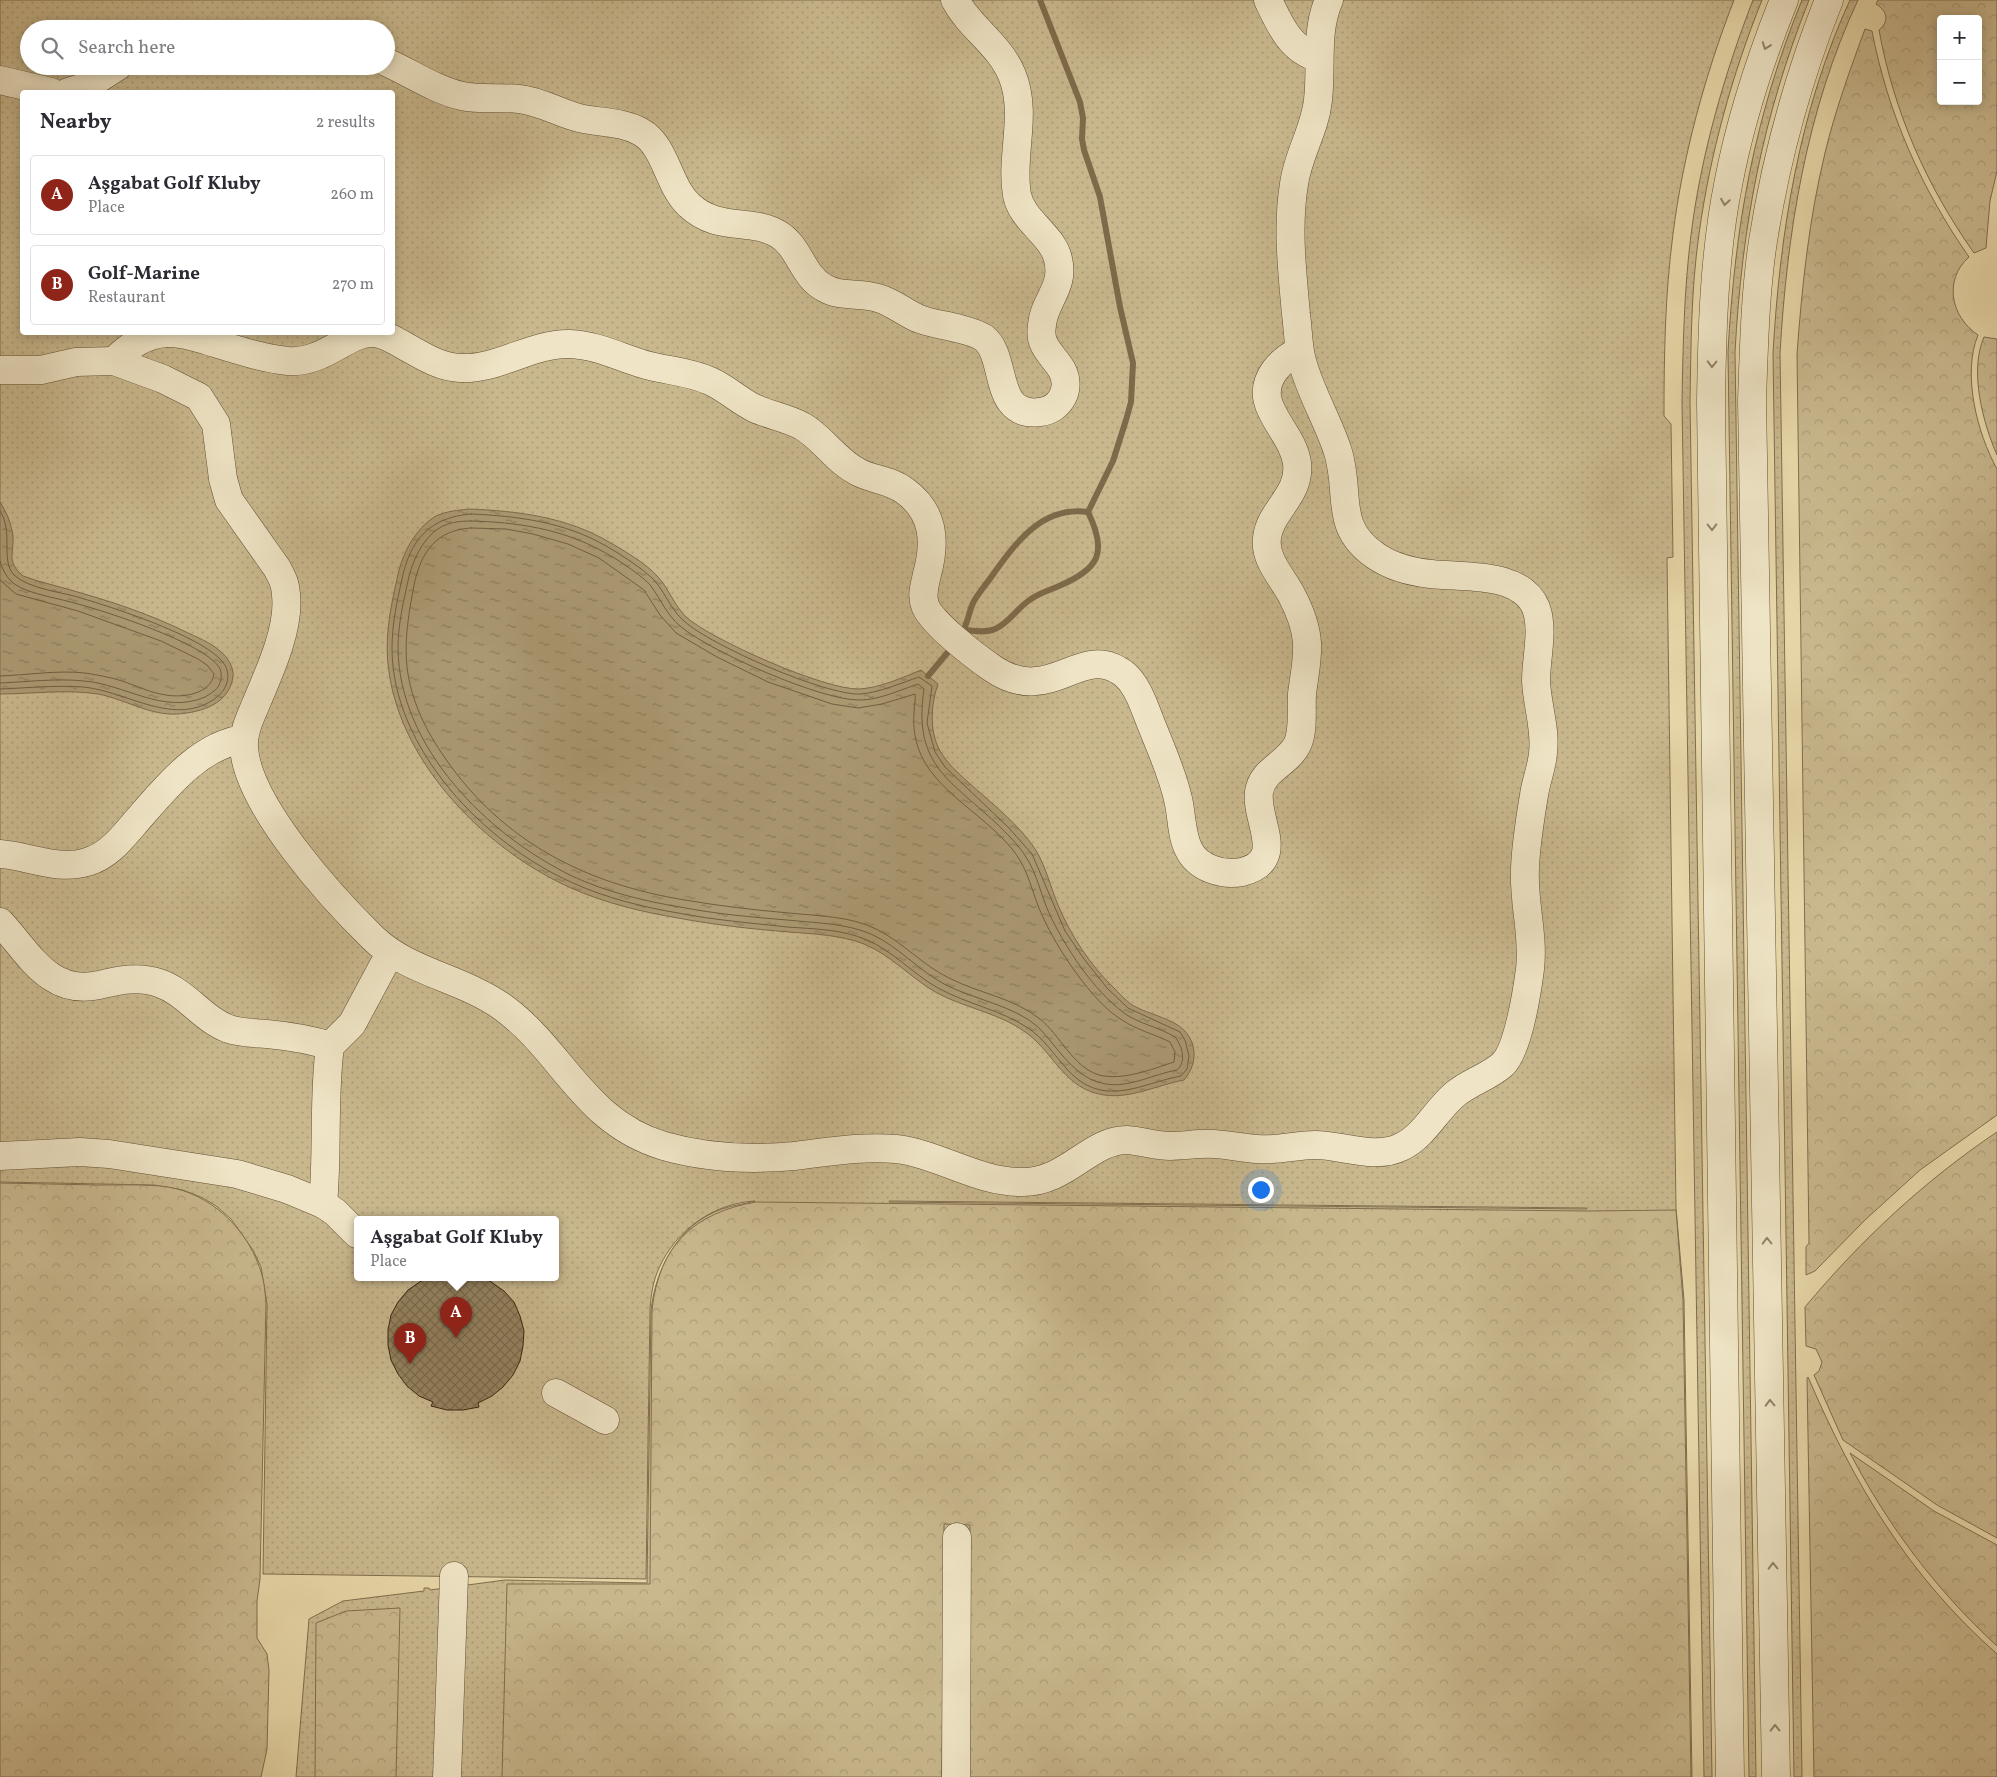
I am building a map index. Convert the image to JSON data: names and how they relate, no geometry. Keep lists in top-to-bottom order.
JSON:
{
  "page": {
    "map_buttons": ["+", "−"],
    "search": "Search here",
    "heading": ["Nearby", "2 results"],
    "list": [
      {
        "mark": "A",
        "name": "Aşgabat Golf Kluby",
        "note": "Place",
        "value": "260 m"
      },
      {
        "mark": "B",
        "name": "Golf-Marine",
        "note": "Restaurant",
        "value": "270 m"
      }
    ],
    "popup": ["Aşgabat Golf Kluby", "Place"],
    "pins": ["A", "B"]
  }
}
